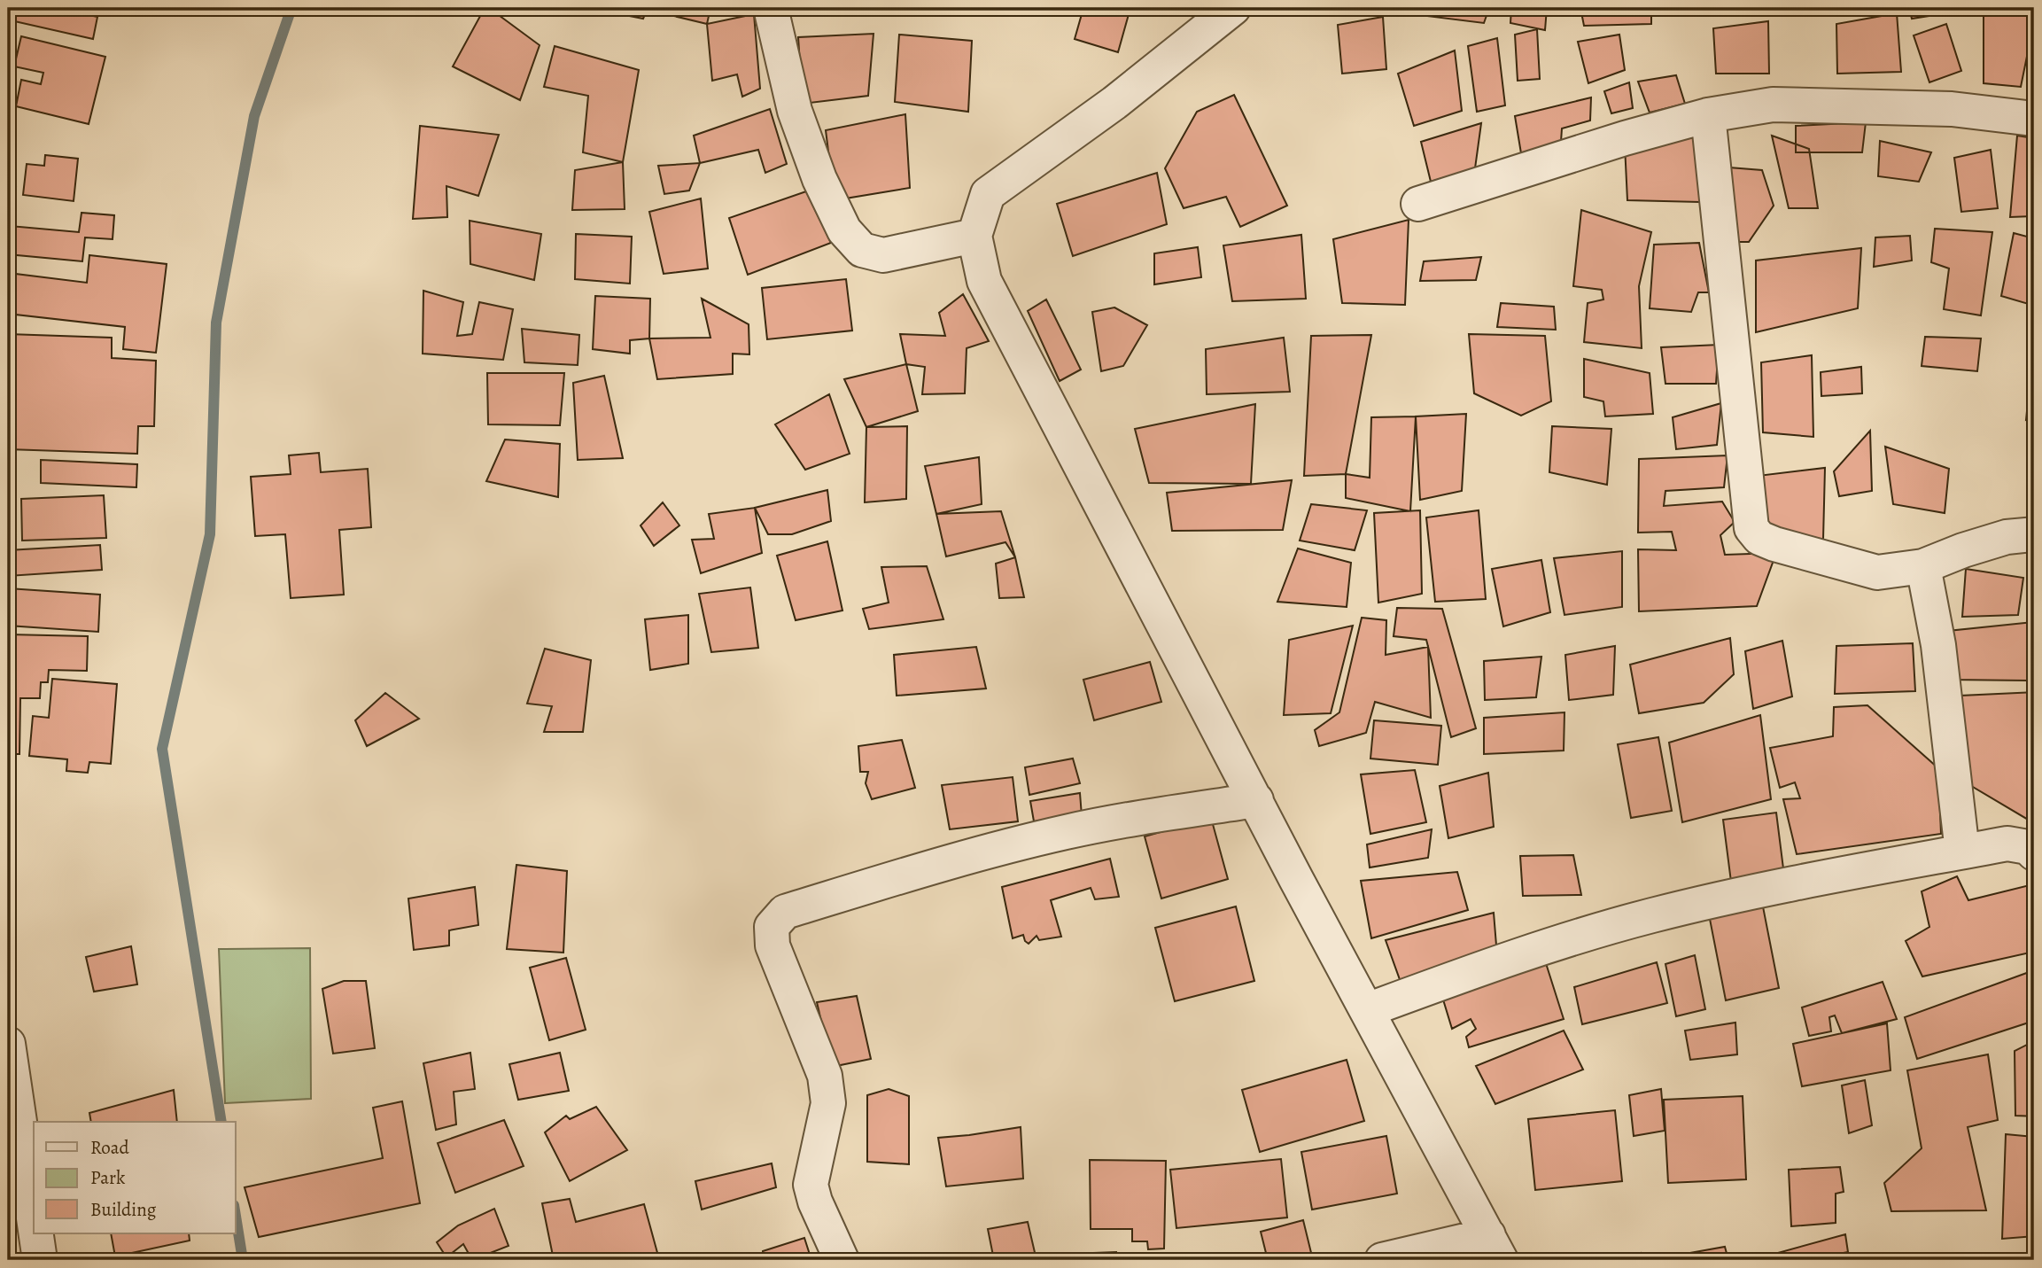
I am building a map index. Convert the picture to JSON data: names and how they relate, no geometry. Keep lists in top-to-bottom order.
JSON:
{
  "legend": ["Road", "Park", "Building"]
}
